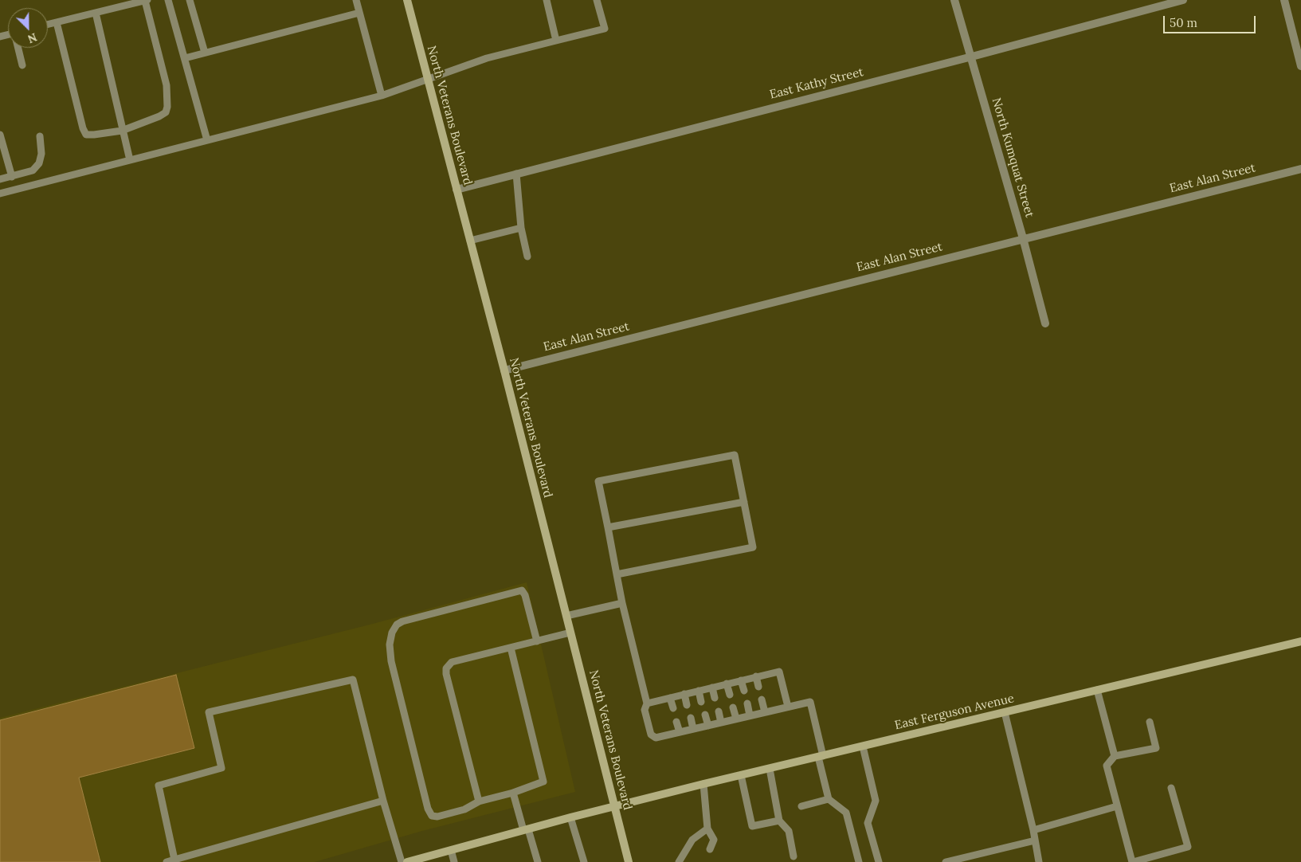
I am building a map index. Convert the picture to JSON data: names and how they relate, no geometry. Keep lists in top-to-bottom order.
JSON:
{
  "streets": {
    "main road": ["North Veterans Boulevard", "East Ferguson Avenue"],
    "street": ["East Kathy Street", "North Kumquat Street", "East Alan Street"]
  },
  "crossings": [
    ["East Kathy Street", "North Veterans Boulevard"],
    ["East Kathy Street", "North Kumquat Street"],
    ["North Veterans Boulevard", "East Alan Street"],
    ["North Veterans Boulevard", "East Ferguson Avenue"],
    ["North Kumquat Street", "East Alan Street"]
  ],
  "scale_bar": "50 m",
  "north": "bottom right"
}
